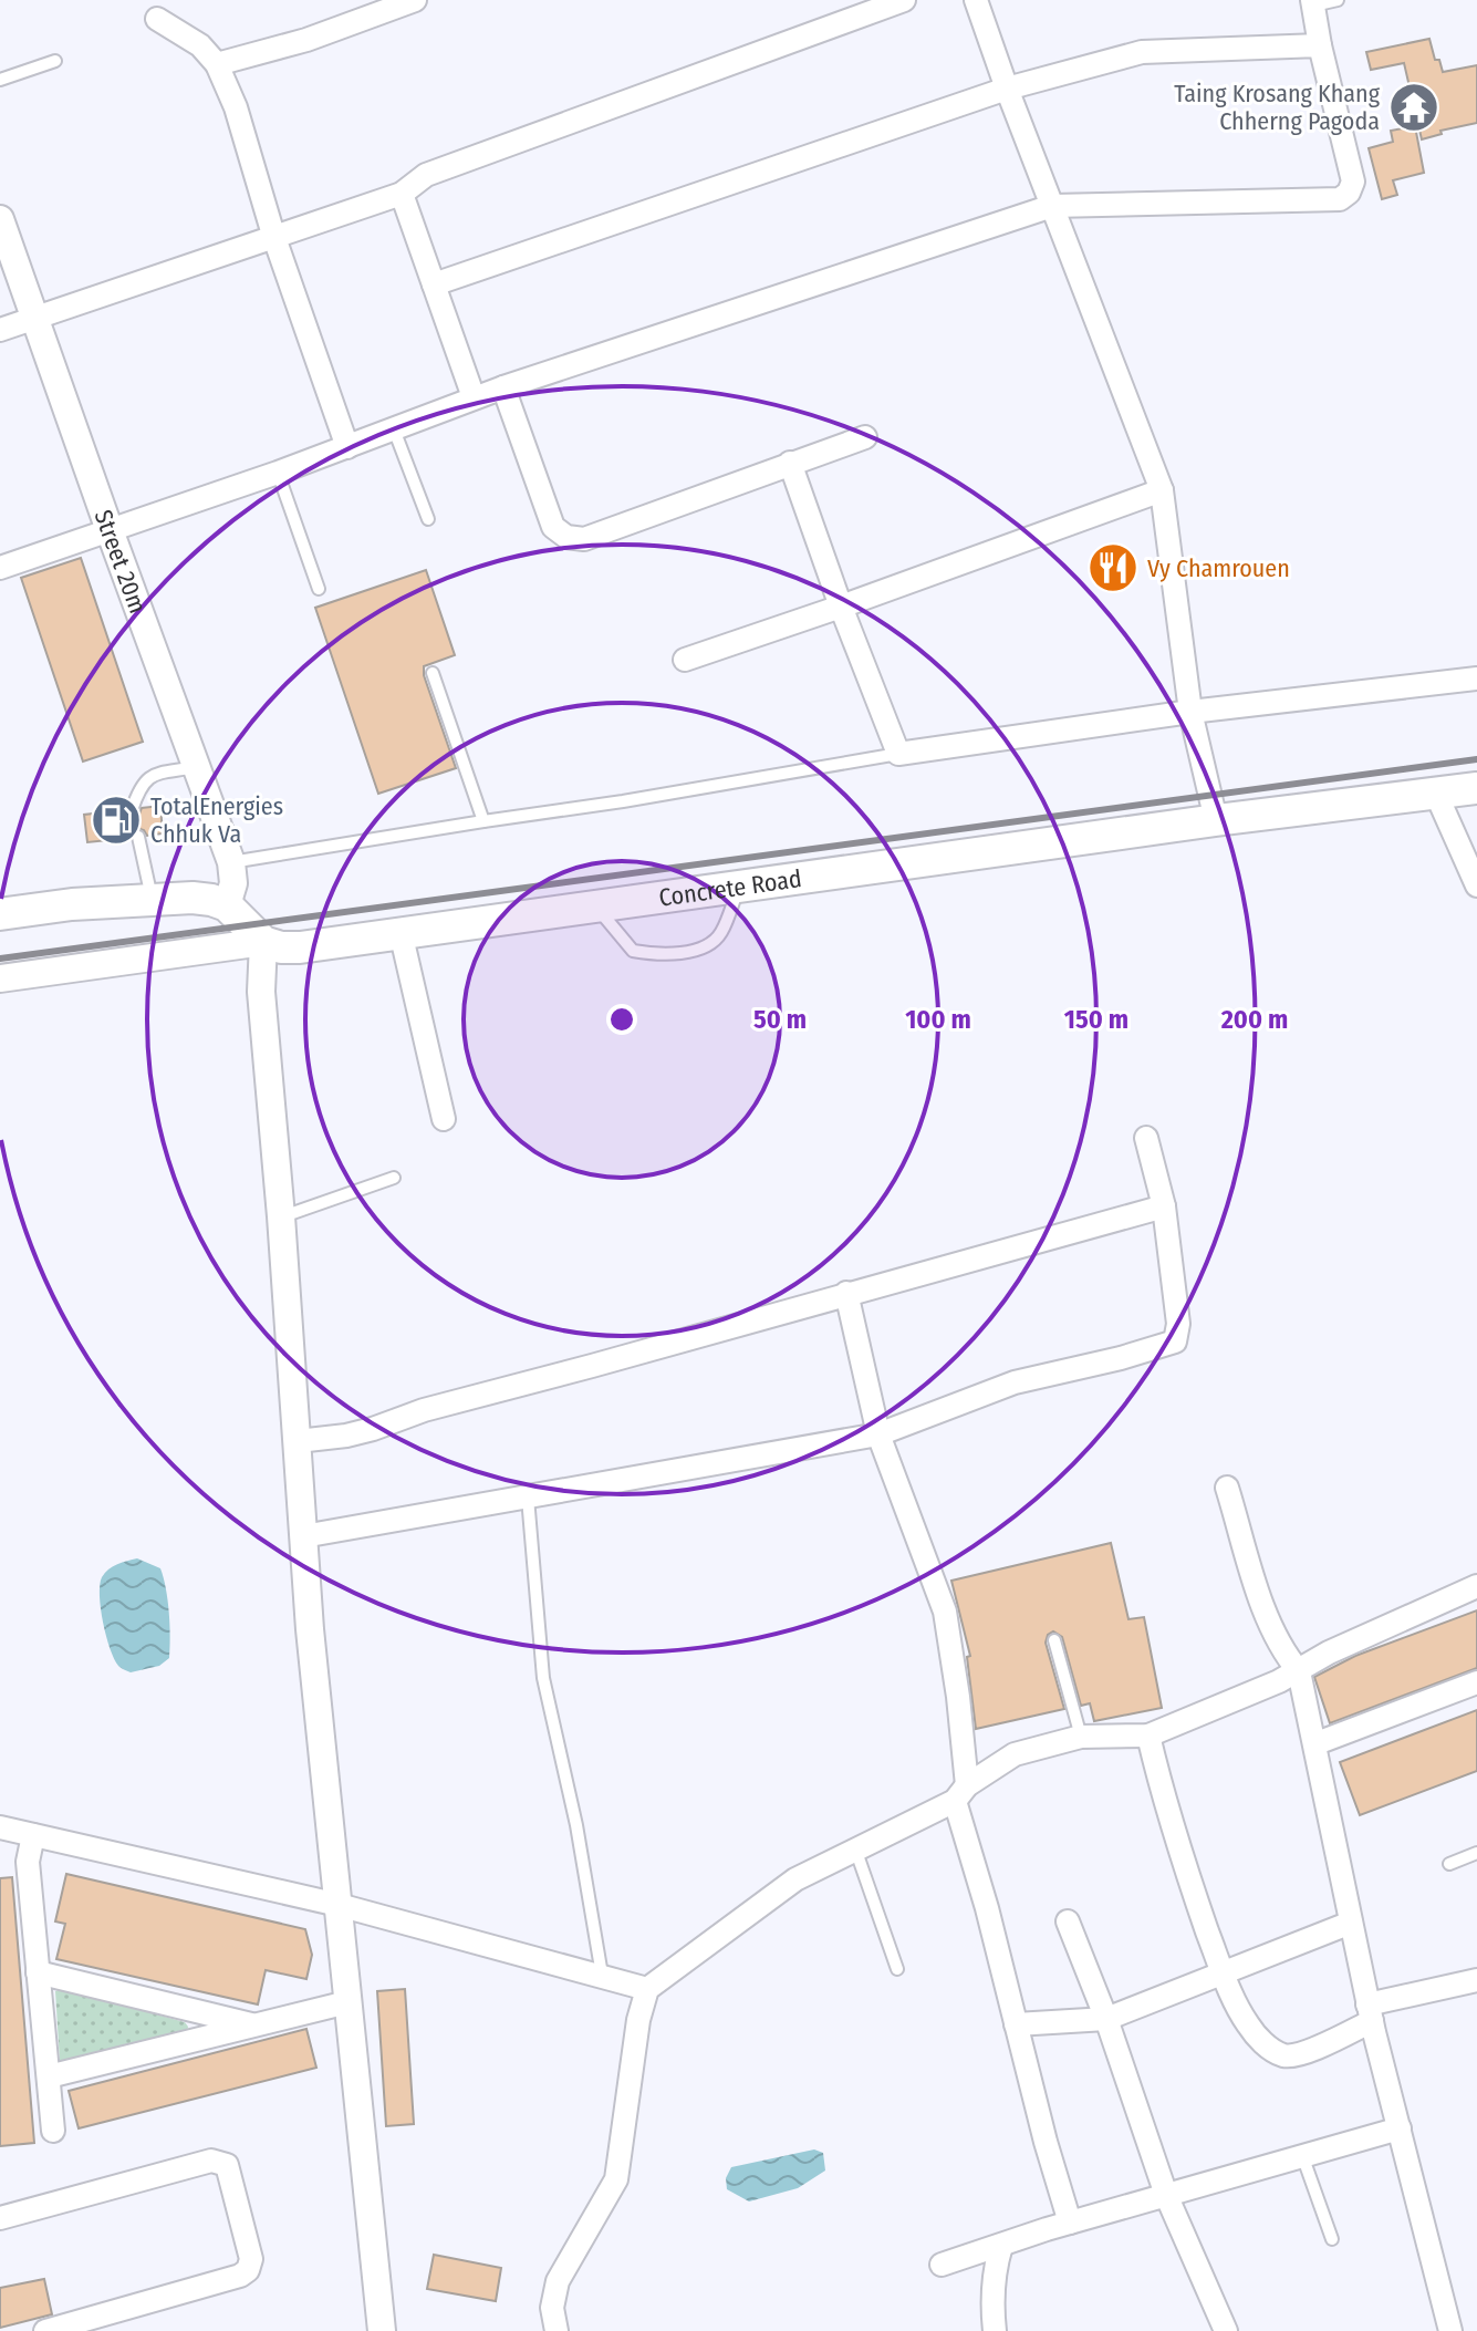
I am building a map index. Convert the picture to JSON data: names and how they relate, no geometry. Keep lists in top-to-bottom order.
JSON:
{
  "streets": {
    "main road": ["Concrete Road"],
    "street": ["Street 20m"]
  },
  "places": {
    "temple": ["Taing Krosang Khang Chherng Pagoda"],
    "restaurant": ["Vy Chamrouen"],
    "fuel station": ["TotalEnergies Chhuk Va"]
  },
  "rings": [
    "50 m",
    "100 m",
    "150 m",
    "200 m"
  ]
}
